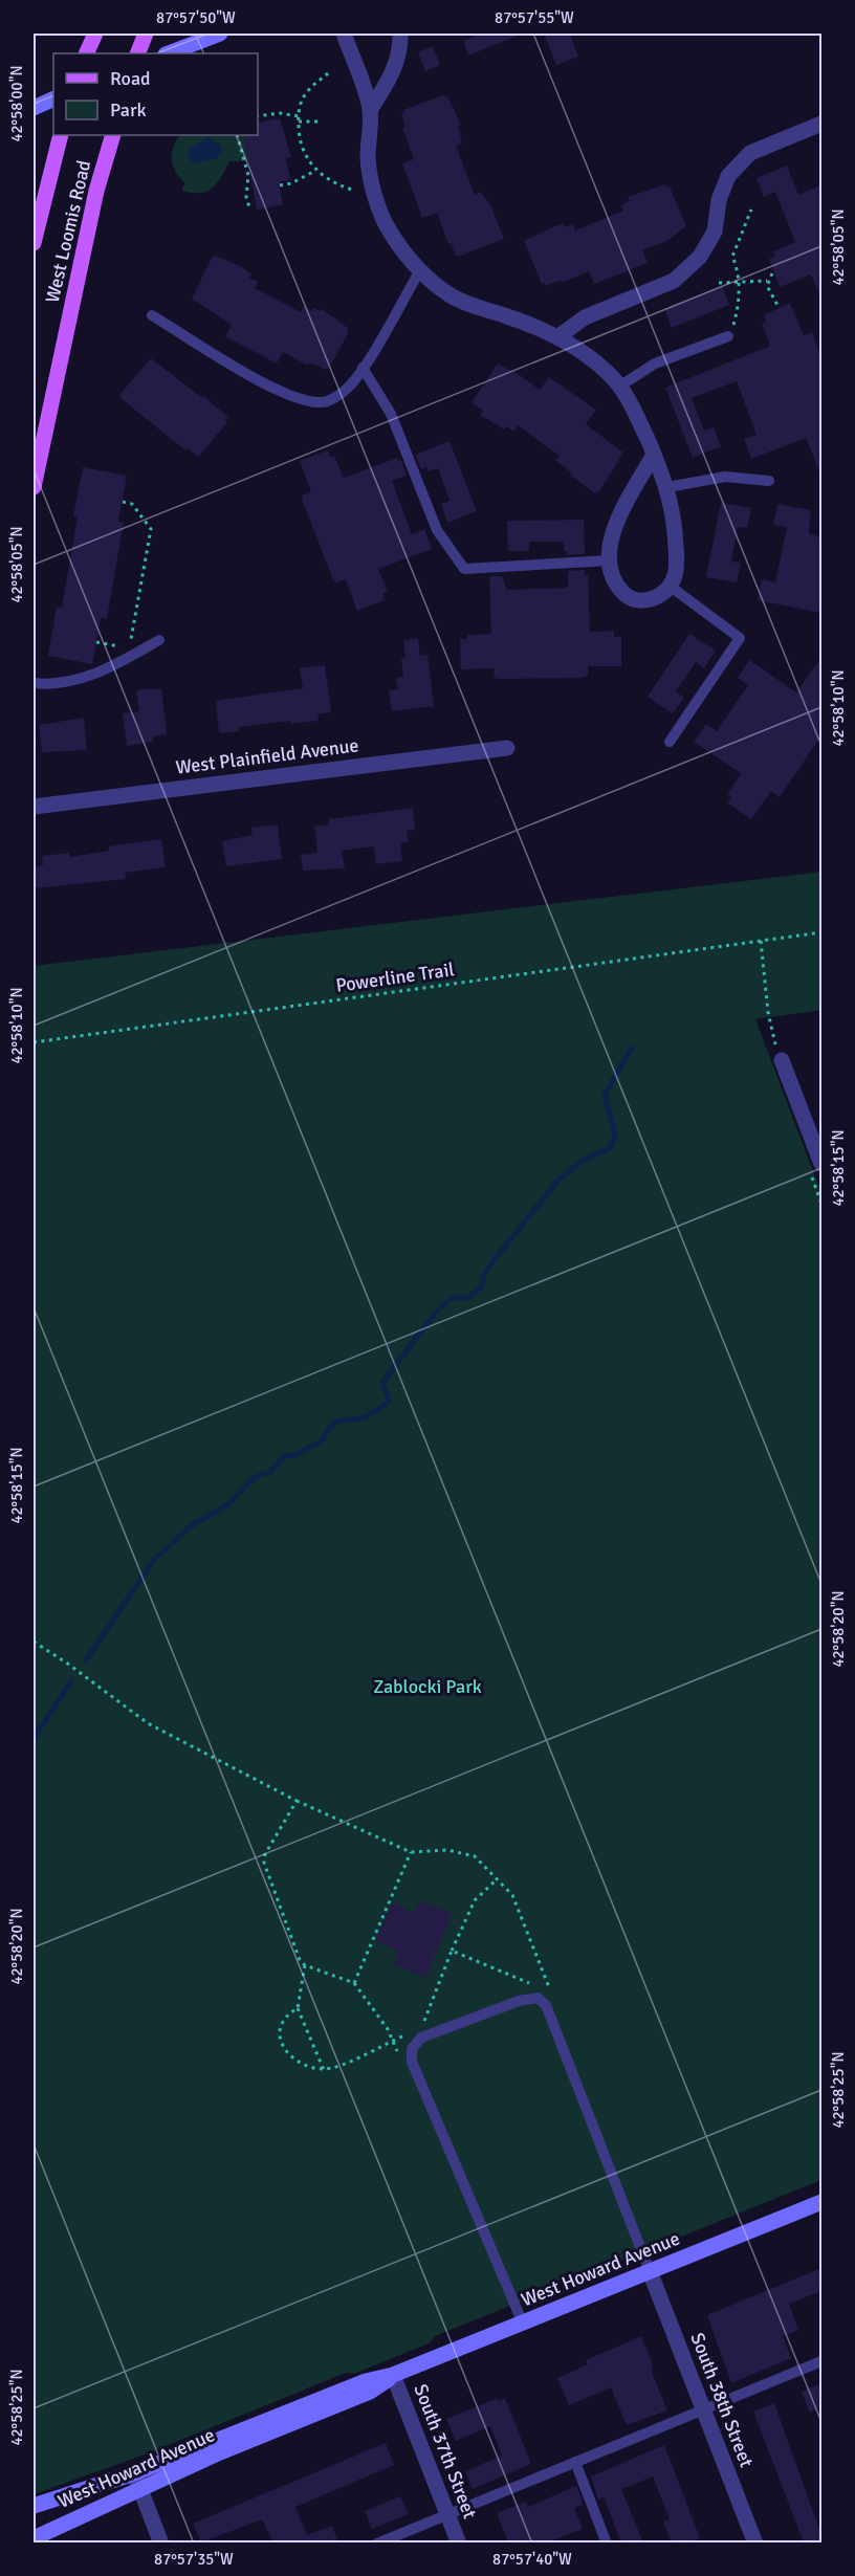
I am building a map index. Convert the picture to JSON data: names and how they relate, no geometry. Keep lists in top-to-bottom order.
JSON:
{
  "streets": {
    "main road": ["West Loomis Road"],
    "street": [
      "West Plainfield Avenue",
      "West Howard Avenue",
      "South 38th Street",
      "South 37th Street"
    ],
    "path": ["Powerline Trail"]
  },
  "crossings": [
    ["West Howard Avenue", "South 38th Street"],
    ["West Howard Avenue", "South 37th Street"]
  ],
  "parks": ["Zablocki Park"],
  "legend": ["Road", "Park"],
  "coordinates": [
    "87°57'50\"W",
    "87°57'55\"W",
    "42°58'00\"N",
    "42°58'05\"N",
    "42°58'10\"N",
    "42°58'15\"N",
    "42°58'20\"N",
    "42°58'25\"N",
    "87°57'35\"W",
    "87°57'40\"W"
  ]
}
